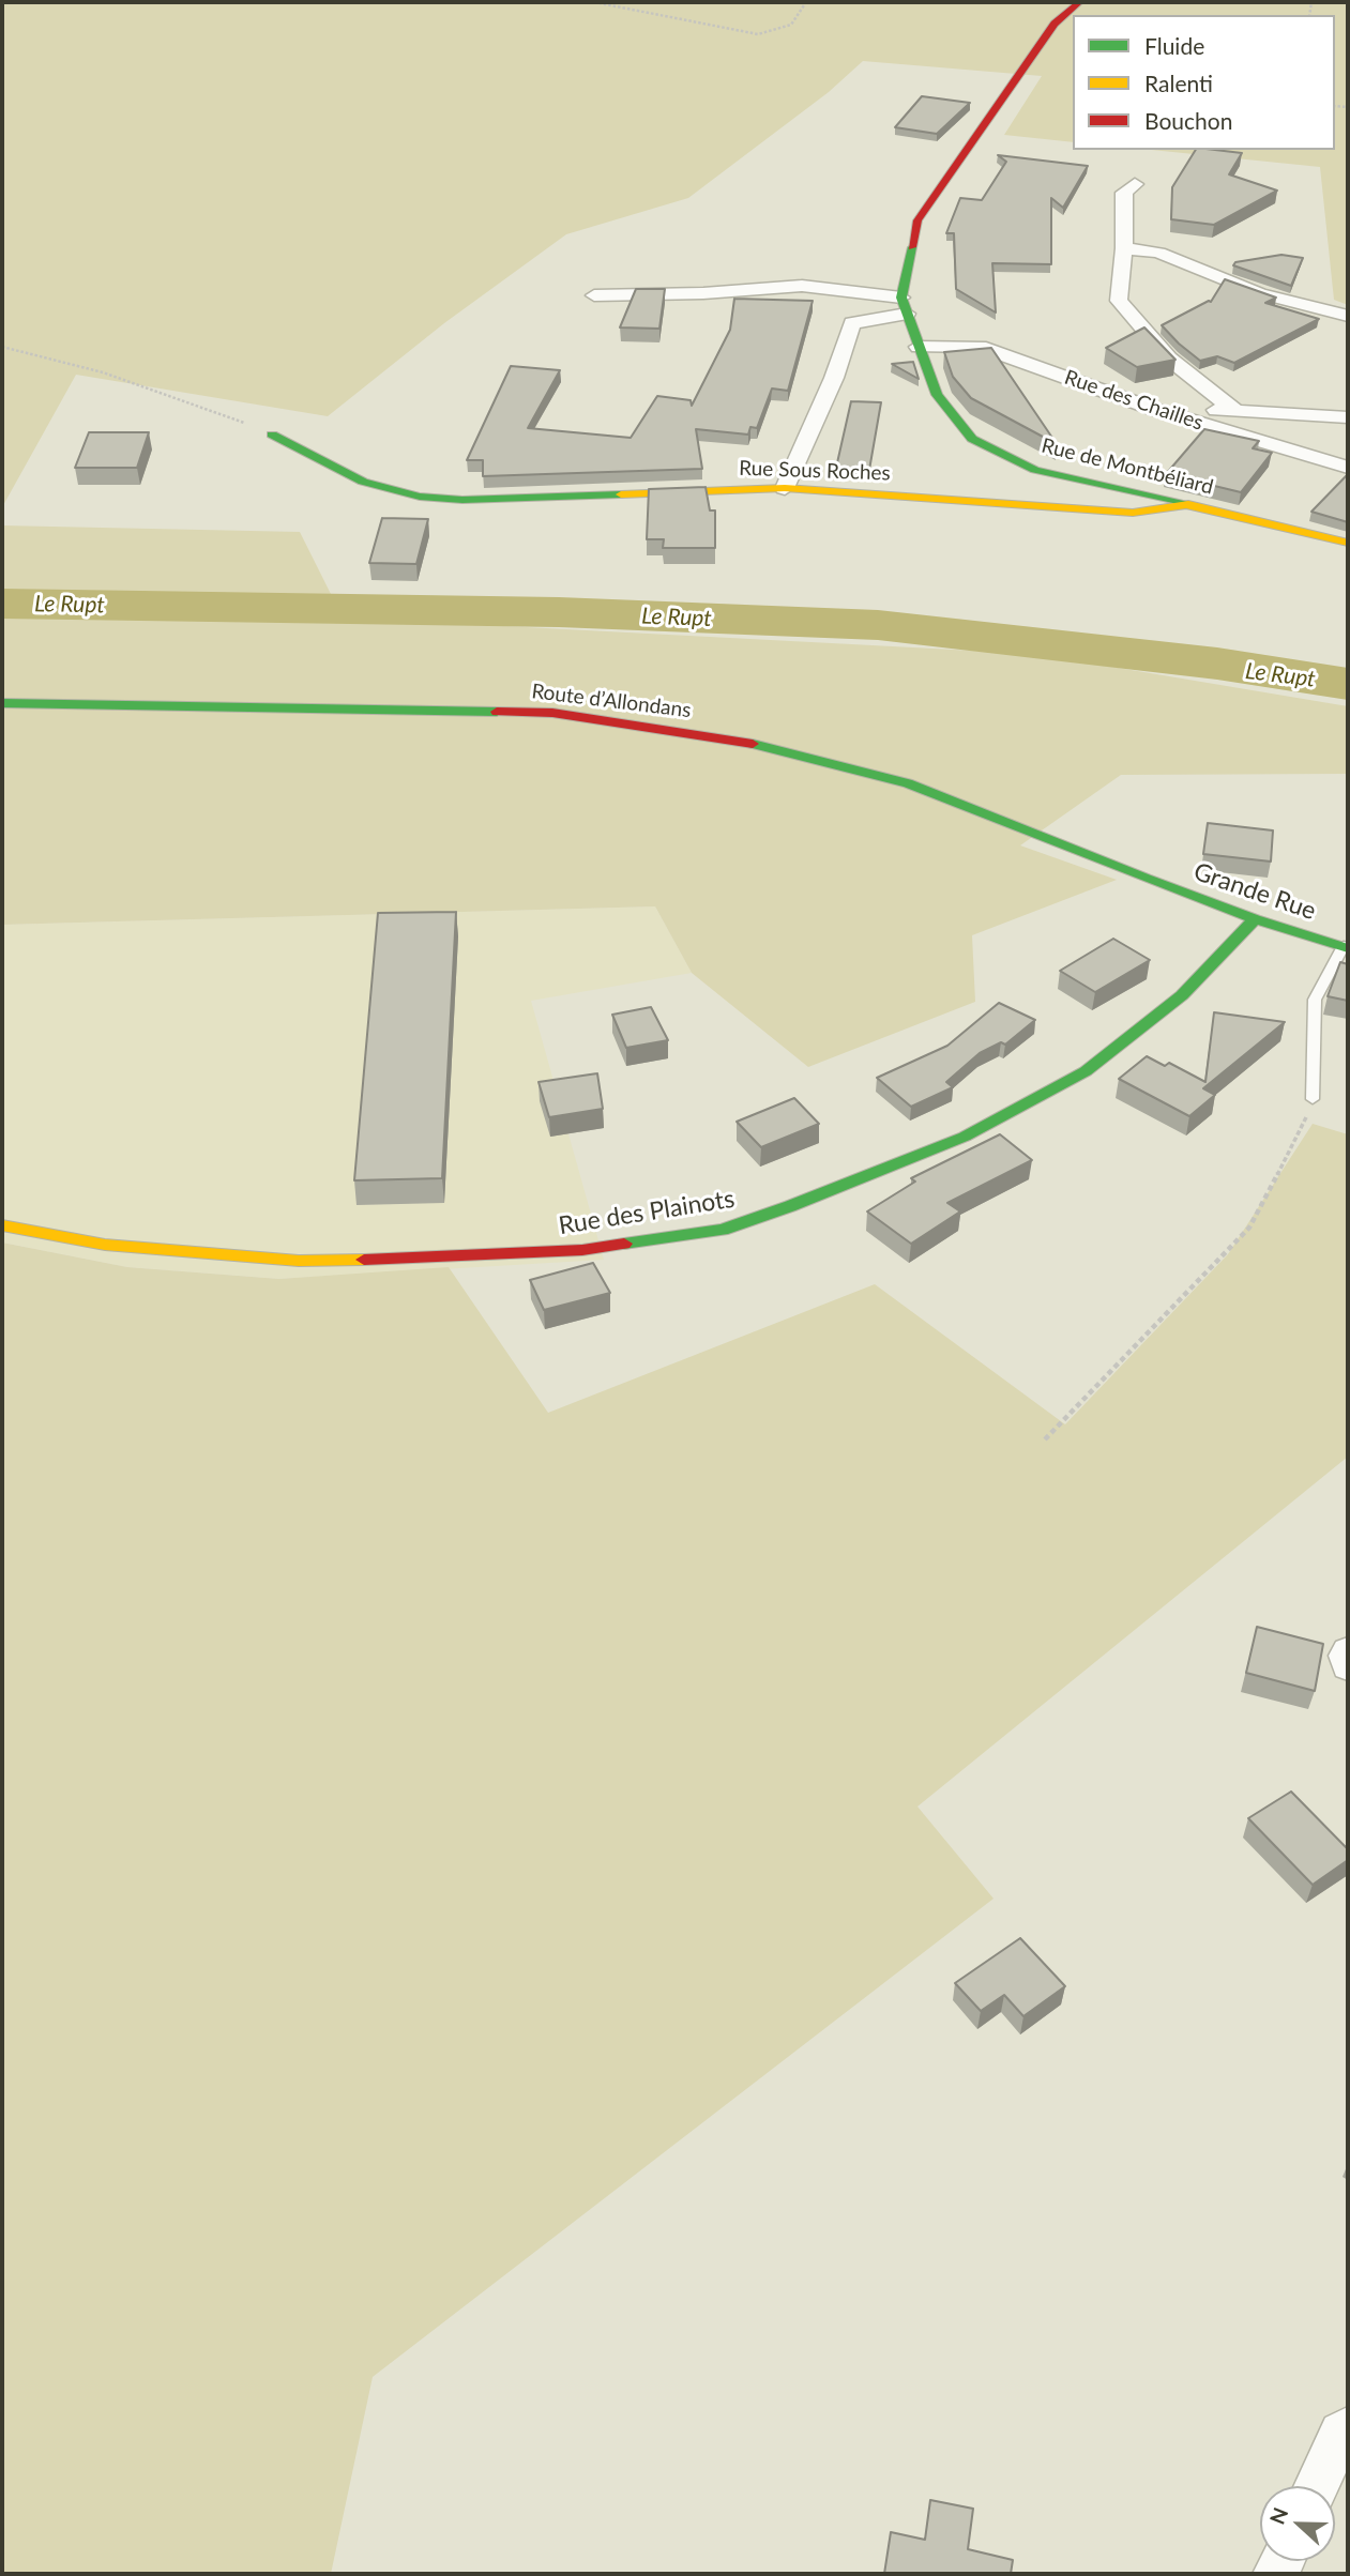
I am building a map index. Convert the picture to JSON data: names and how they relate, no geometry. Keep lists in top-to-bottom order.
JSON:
{
  "streets": {
    "street": [
      "Rue des Chailles",
      "Rue de Montbéliard",
      "Rue Sous Roches",
      "Route d’Allondans",
      "Grande Rue",
      "Rue des Plainots"
    ]
  },
  "crossings": [
    ["Rue des Chailles", "Rue de Montbéliard"],
    ["Rue de Montbéliard", "Rue Sous Roches"],
    ["Route d’Allondans", "Grande Rue"],
    ["Grande Rue", "Rue des Plainots"]
  ],
  "water": ["Le Rupt"],
  "legend": ["Fluide", "Ralenti", "Bouchon"],
  "north": "left"
}
